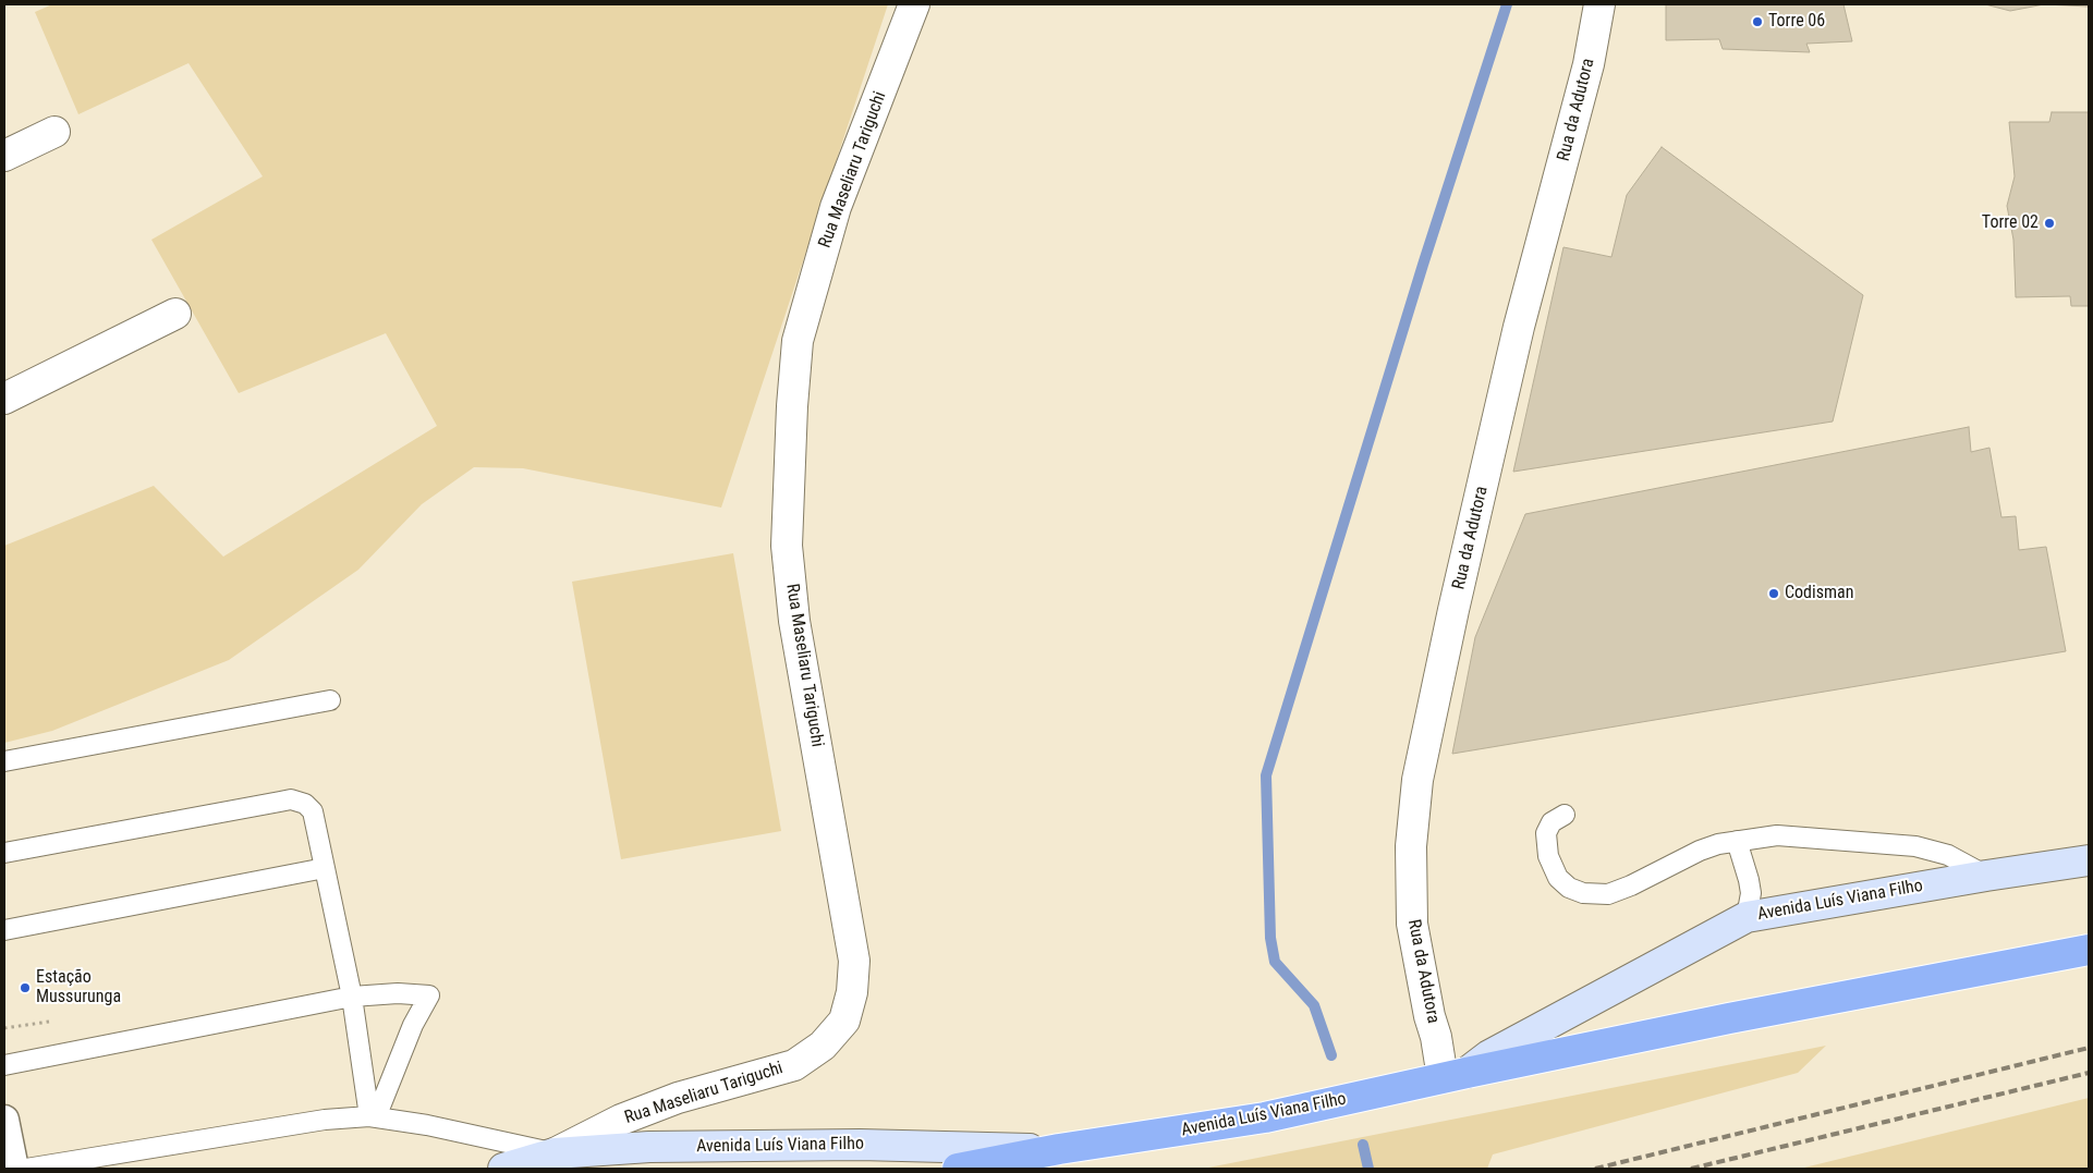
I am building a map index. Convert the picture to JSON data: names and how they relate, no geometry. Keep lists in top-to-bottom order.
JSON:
{
  "streets": {
    "highway": ["Avenida Luís Viana Filho"],
    "street": ["Rua da Adutora", "Rua Maseliaru Tariguchi"]
  },
  "crossings": [
    ["Rua da Adutora", "Avenida Luís Viana Filho"],
    ["Rua Maseliaru Tariguchi", "Avenida Luís Viana Filho"]
  ],
  "places": [
    "Torre 06",
    "Torre 02",
    "Codisman",
    "Estação Mussurunga"
  ]
}
